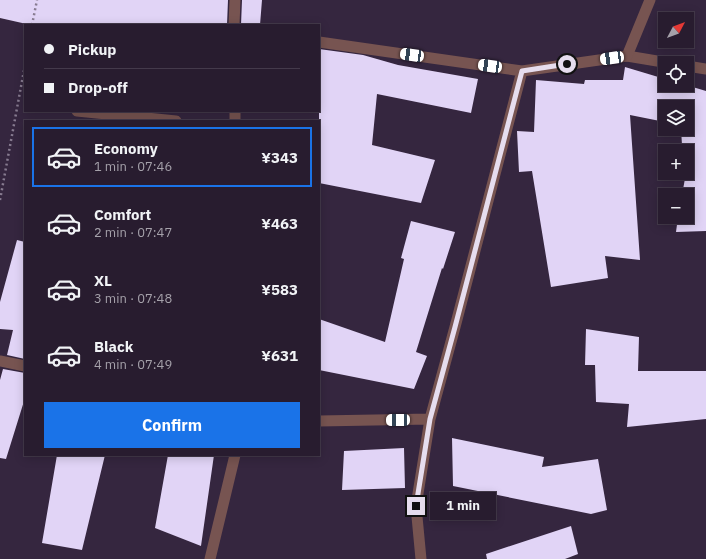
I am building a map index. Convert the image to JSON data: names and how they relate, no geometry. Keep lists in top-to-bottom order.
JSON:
{
  "north": "top right",
  "page": {
    "map_buttons": ["+", "−"],
    "banner": ["Pickup", "Drop-off"],
    "list": [
      {
        "name": "Economy",
        "note": "1 min · 07:46",
        "value": "¥343"
      },
      {
        "name": "Comfort",
        "note": "2 min · 07:47",
        "value": "¥463"
      },
      {
        "name": "XL",
        "note": "3 min · 07:48",
        "value": "¥583"
      },
      {
        "name": "Black",
        "note": "4 min · 07:49",
        "value": "¥631"
      }
    ],
    "buttons": "Confirm",
    "bubble": "1 min"
  }
}
